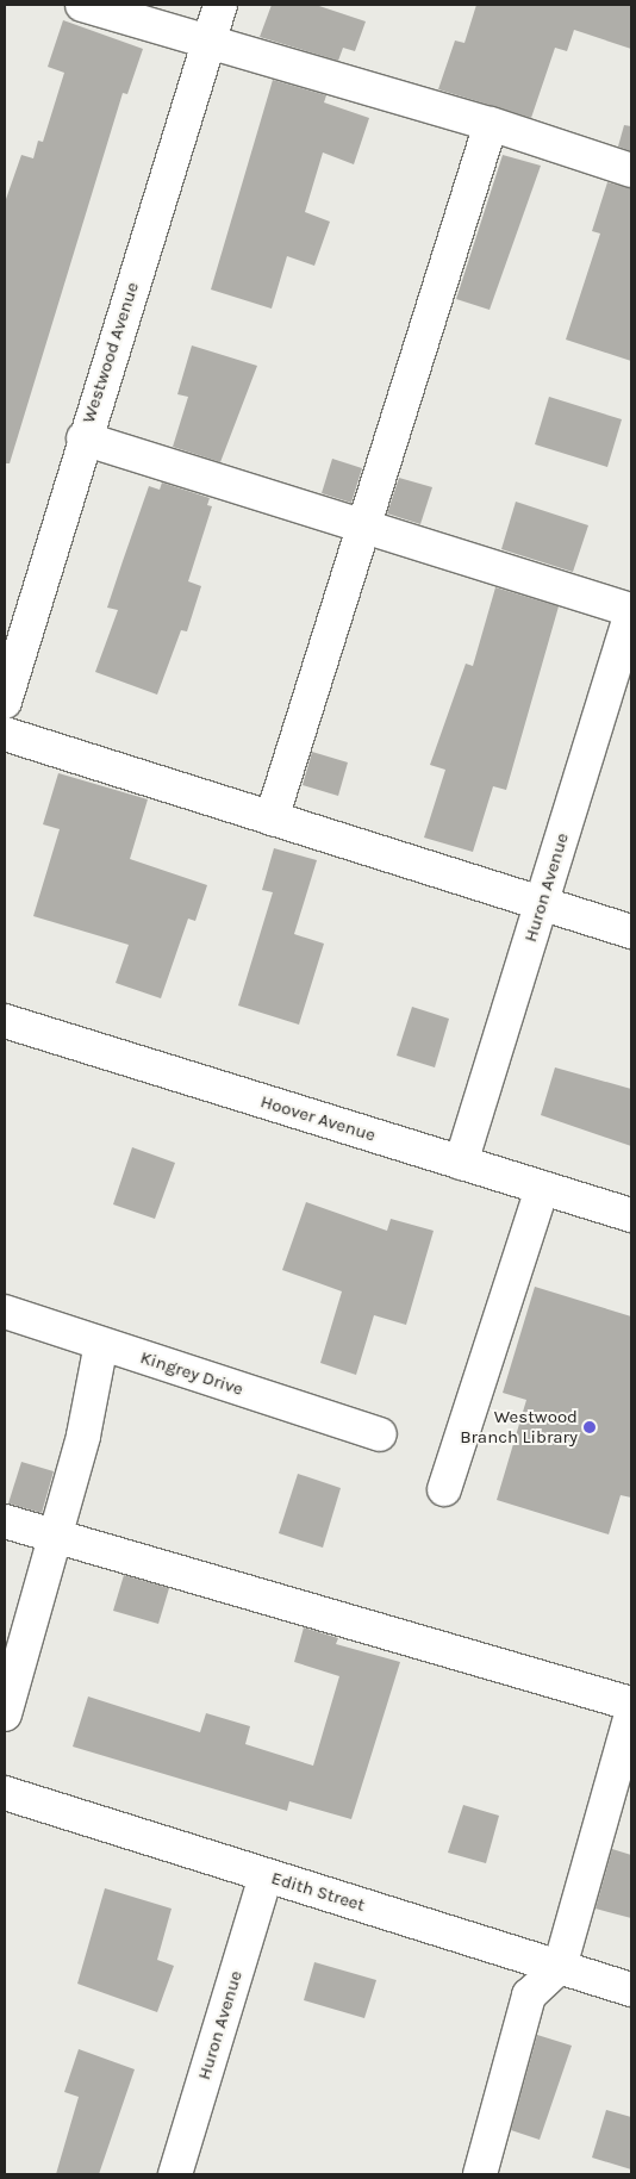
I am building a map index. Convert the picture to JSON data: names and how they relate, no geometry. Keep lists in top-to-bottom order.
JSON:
{
  "streets": {
    "street": [
      "Westwood Avenue",
      "Huron Avenue",
      "Hoover Avenue",
      "Kingrey Drive",
      "Edith Street"
    ]
  },
  "crossings": [
    ["Huron Avenue", "Hoover Avenue"],
    ["Huron Avenue", "Edith Street"]
  ],
  "places": ["Westwood Branch Library"]
}
